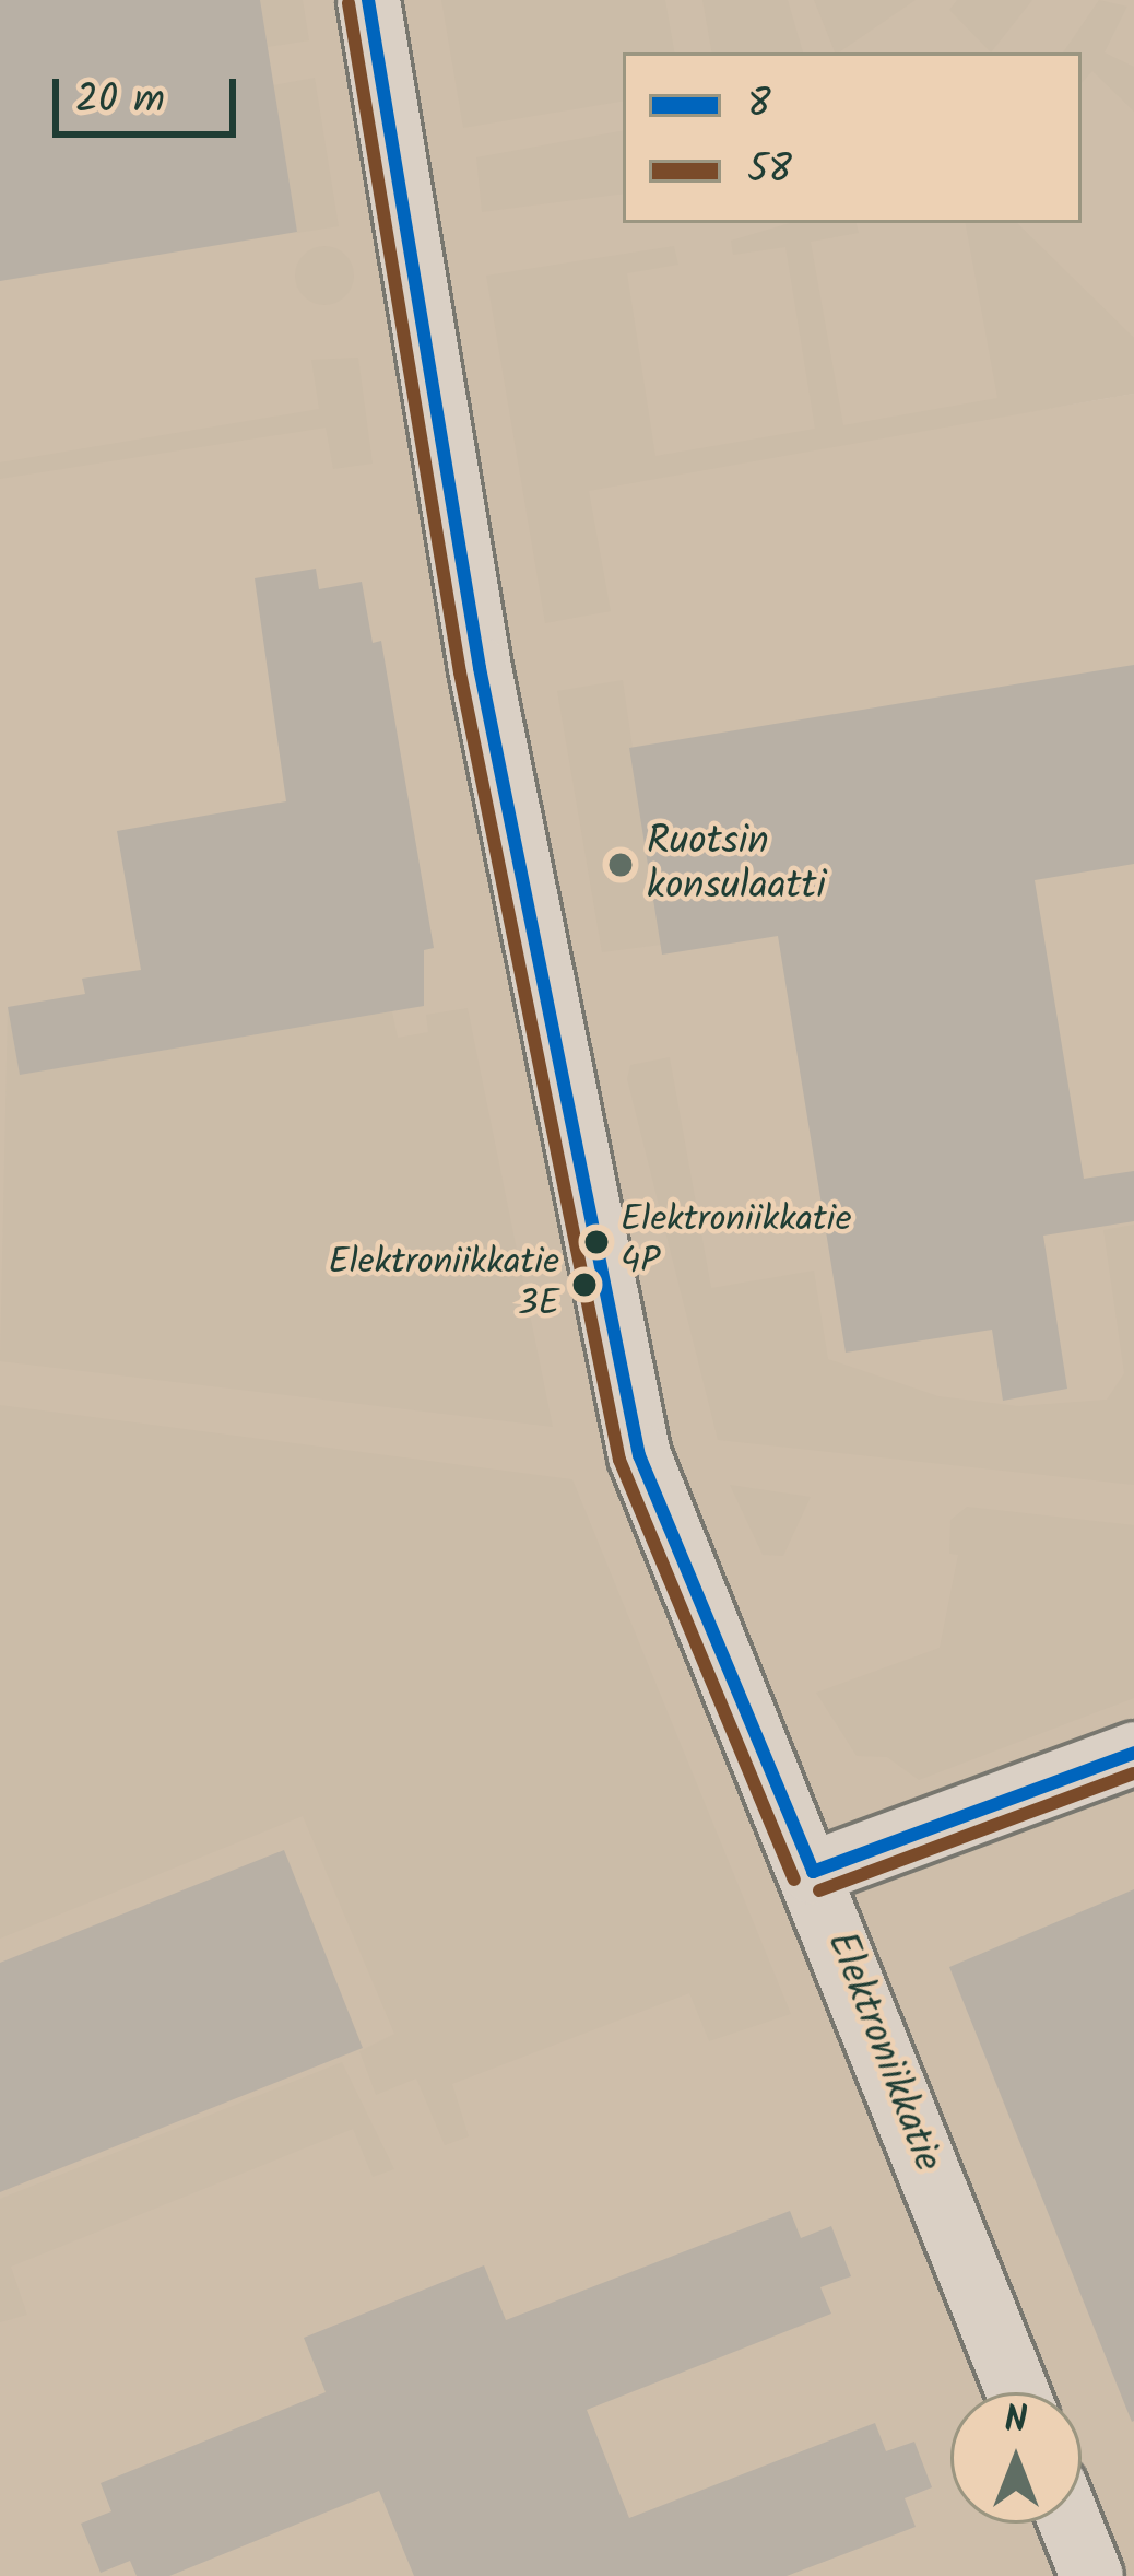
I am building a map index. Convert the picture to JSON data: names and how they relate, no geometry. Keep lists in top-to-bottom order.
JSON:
{
  "streets": {
    "street": ["Elektroniikkatie"]
  },
  "places": ["Ruotsin konsulaatti", "Elektroniikkatie 4P", "Elektroniikkatie 3E"],
  "lines": ["transit line 8", "transit line 58"],
  "legend": ["8", "58"],
  "scale_bar": "20 m",
  "north": "top"
}
